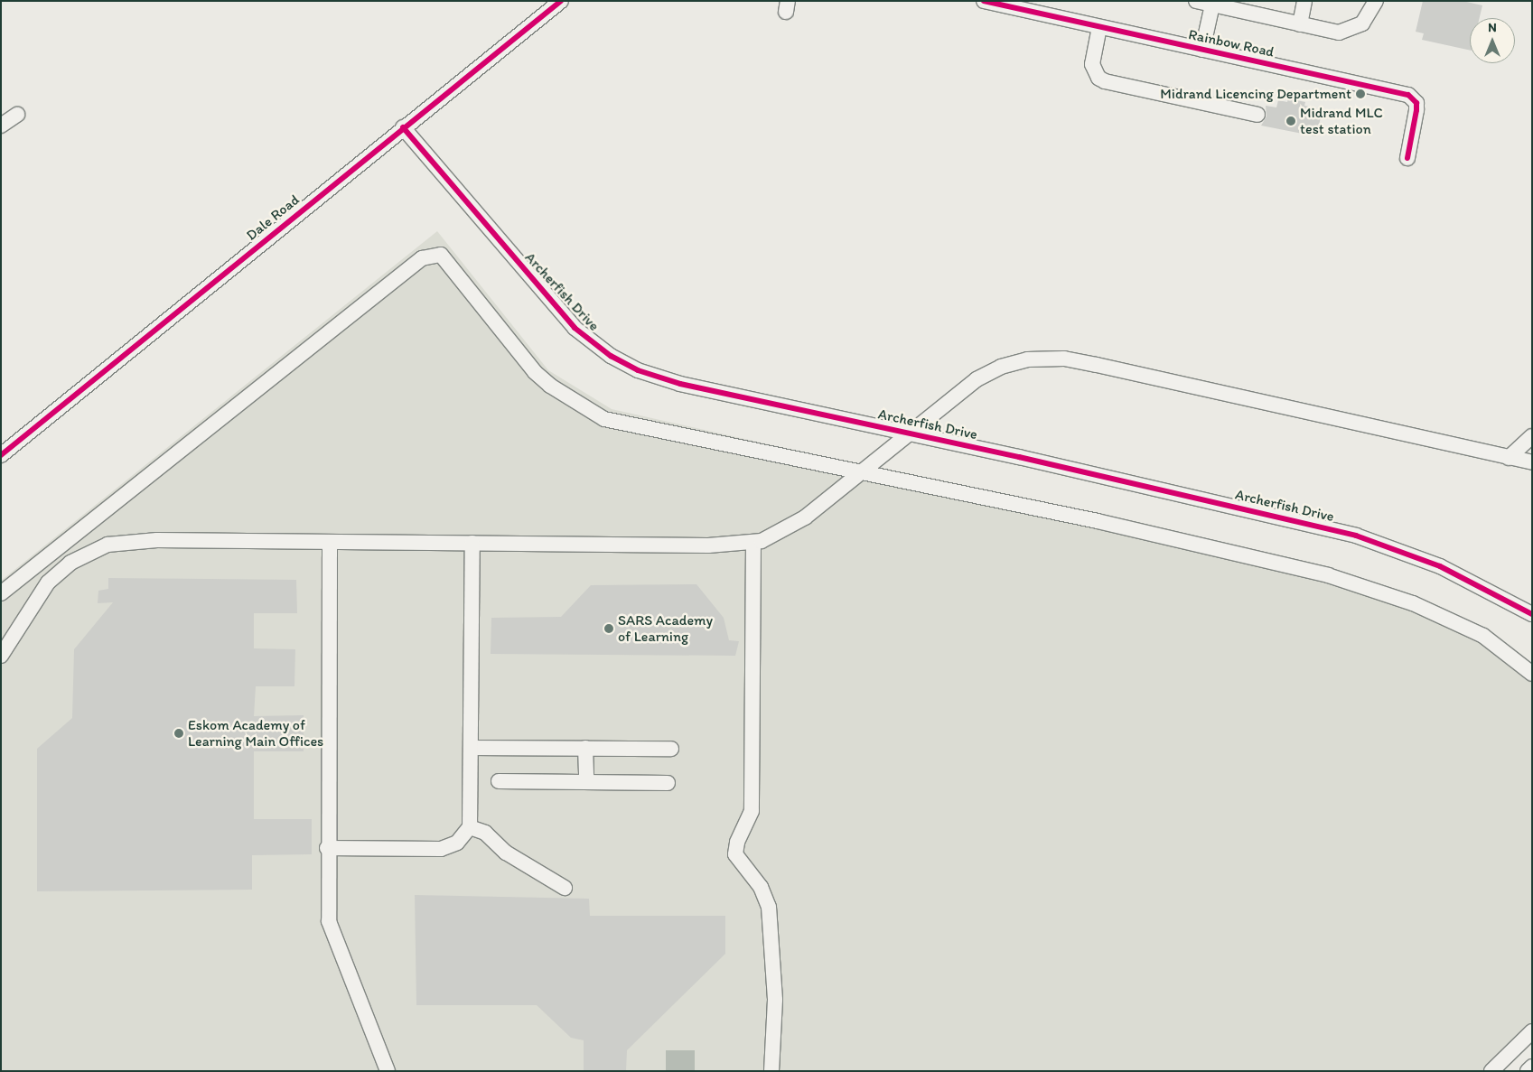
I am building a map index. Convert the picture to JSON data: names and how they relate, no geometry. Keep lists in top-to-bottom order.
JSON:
{
  "streets": {
    "street": ["Rainbow Road", "Dale Road", "Archerfish Drive"]
  },
  "crossings": [
    ["Dale Road", "Archerfish Drive"]
  ],
  "places": [
    "Midrand Licencing Department",
    "Midrand MLC test station",
    "SARS Academy of Learning",
    "Eskom Academy of Learning Main Offices"
  ],
  "north": "top"
}
